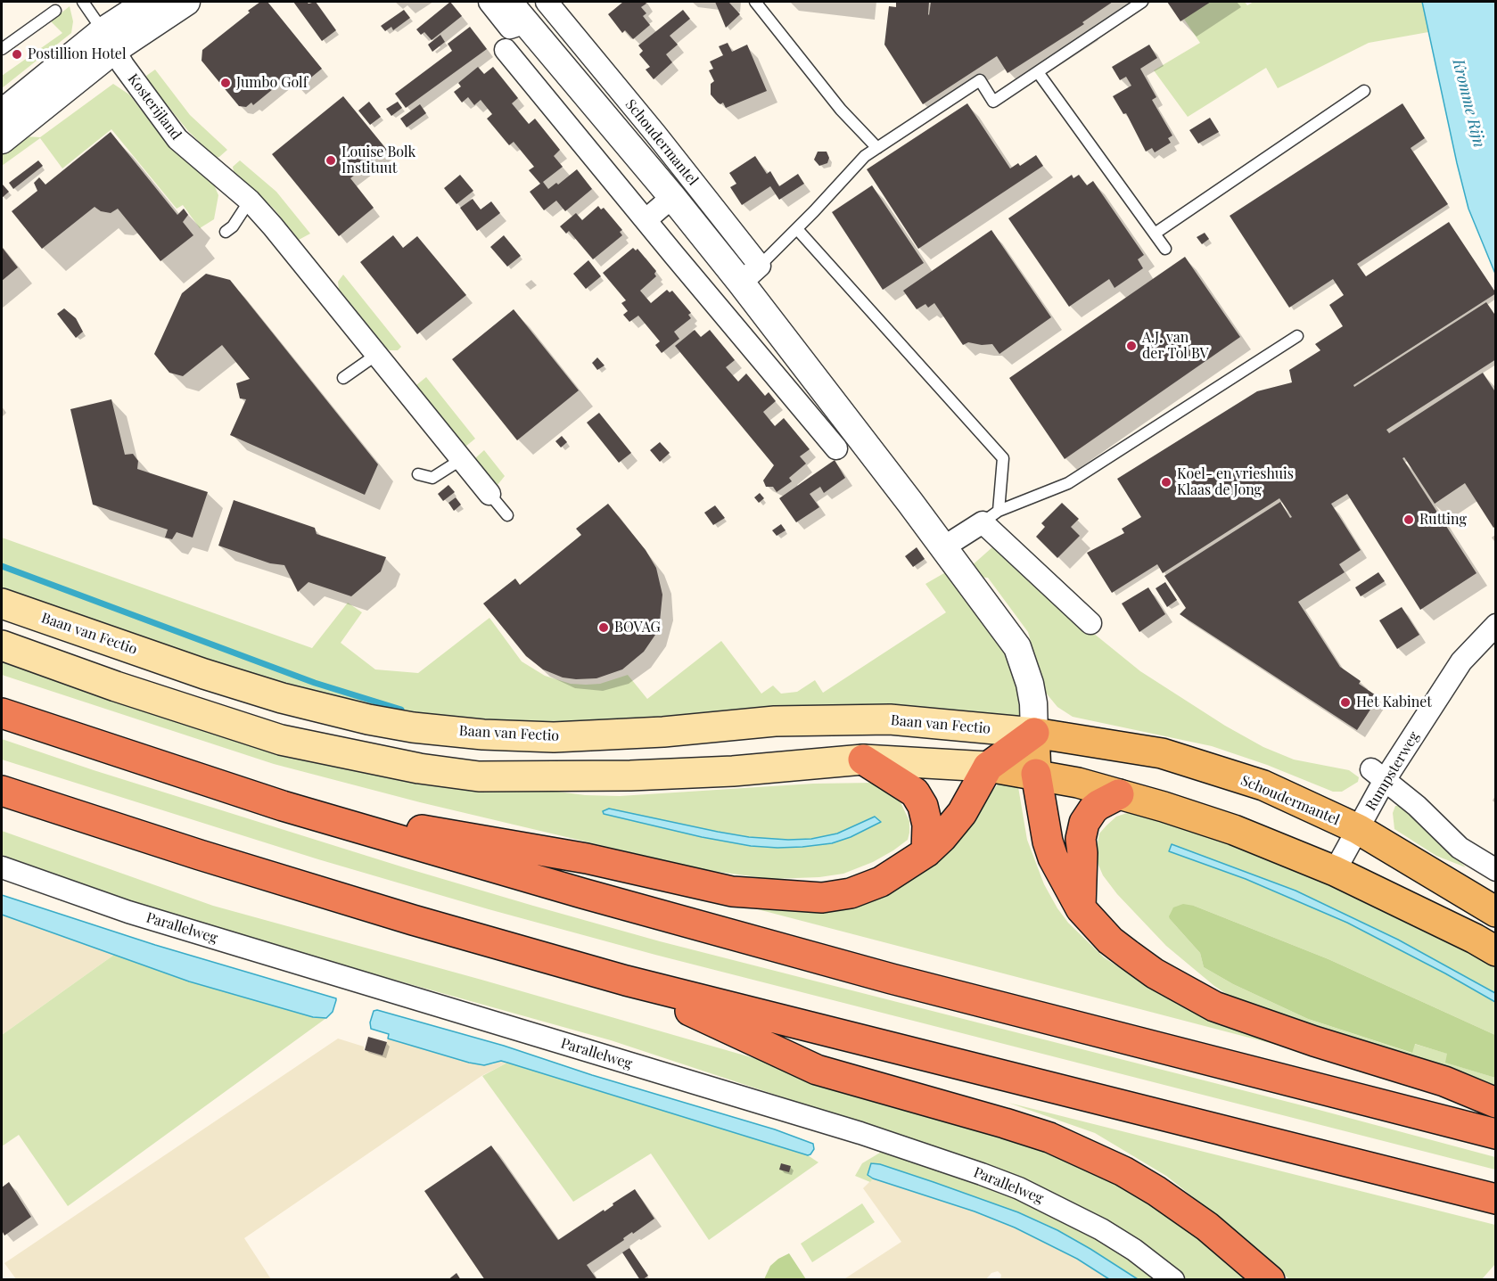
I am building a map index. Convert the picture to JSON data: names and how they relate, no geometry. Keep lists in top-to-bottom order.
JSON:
{
  "streets": {
    "main road": ["Schoudermantel", "Baan van Fectio"],
    "street": ["Kosterijland", "Rumpsterweg", "Parallelweg"]
  },
  "crossings": [
    ["Schoudermantel", "Baan van Fectio"],
    ["Schoudermantel", "Rumpsterweg"]
  ],
  "water": ["Kromme Rijn"],
  "places": [
    "Postillion Hotel",
    "Jumbo Golf",
    "Louise Bolk Instituut",
    "A.J. van der Tol BV",
    "Koel- en vrieshuis Klaas de Jong",
    "Rutting",
    "BOVAG",
    "Het Kabinet"
  ]
}
